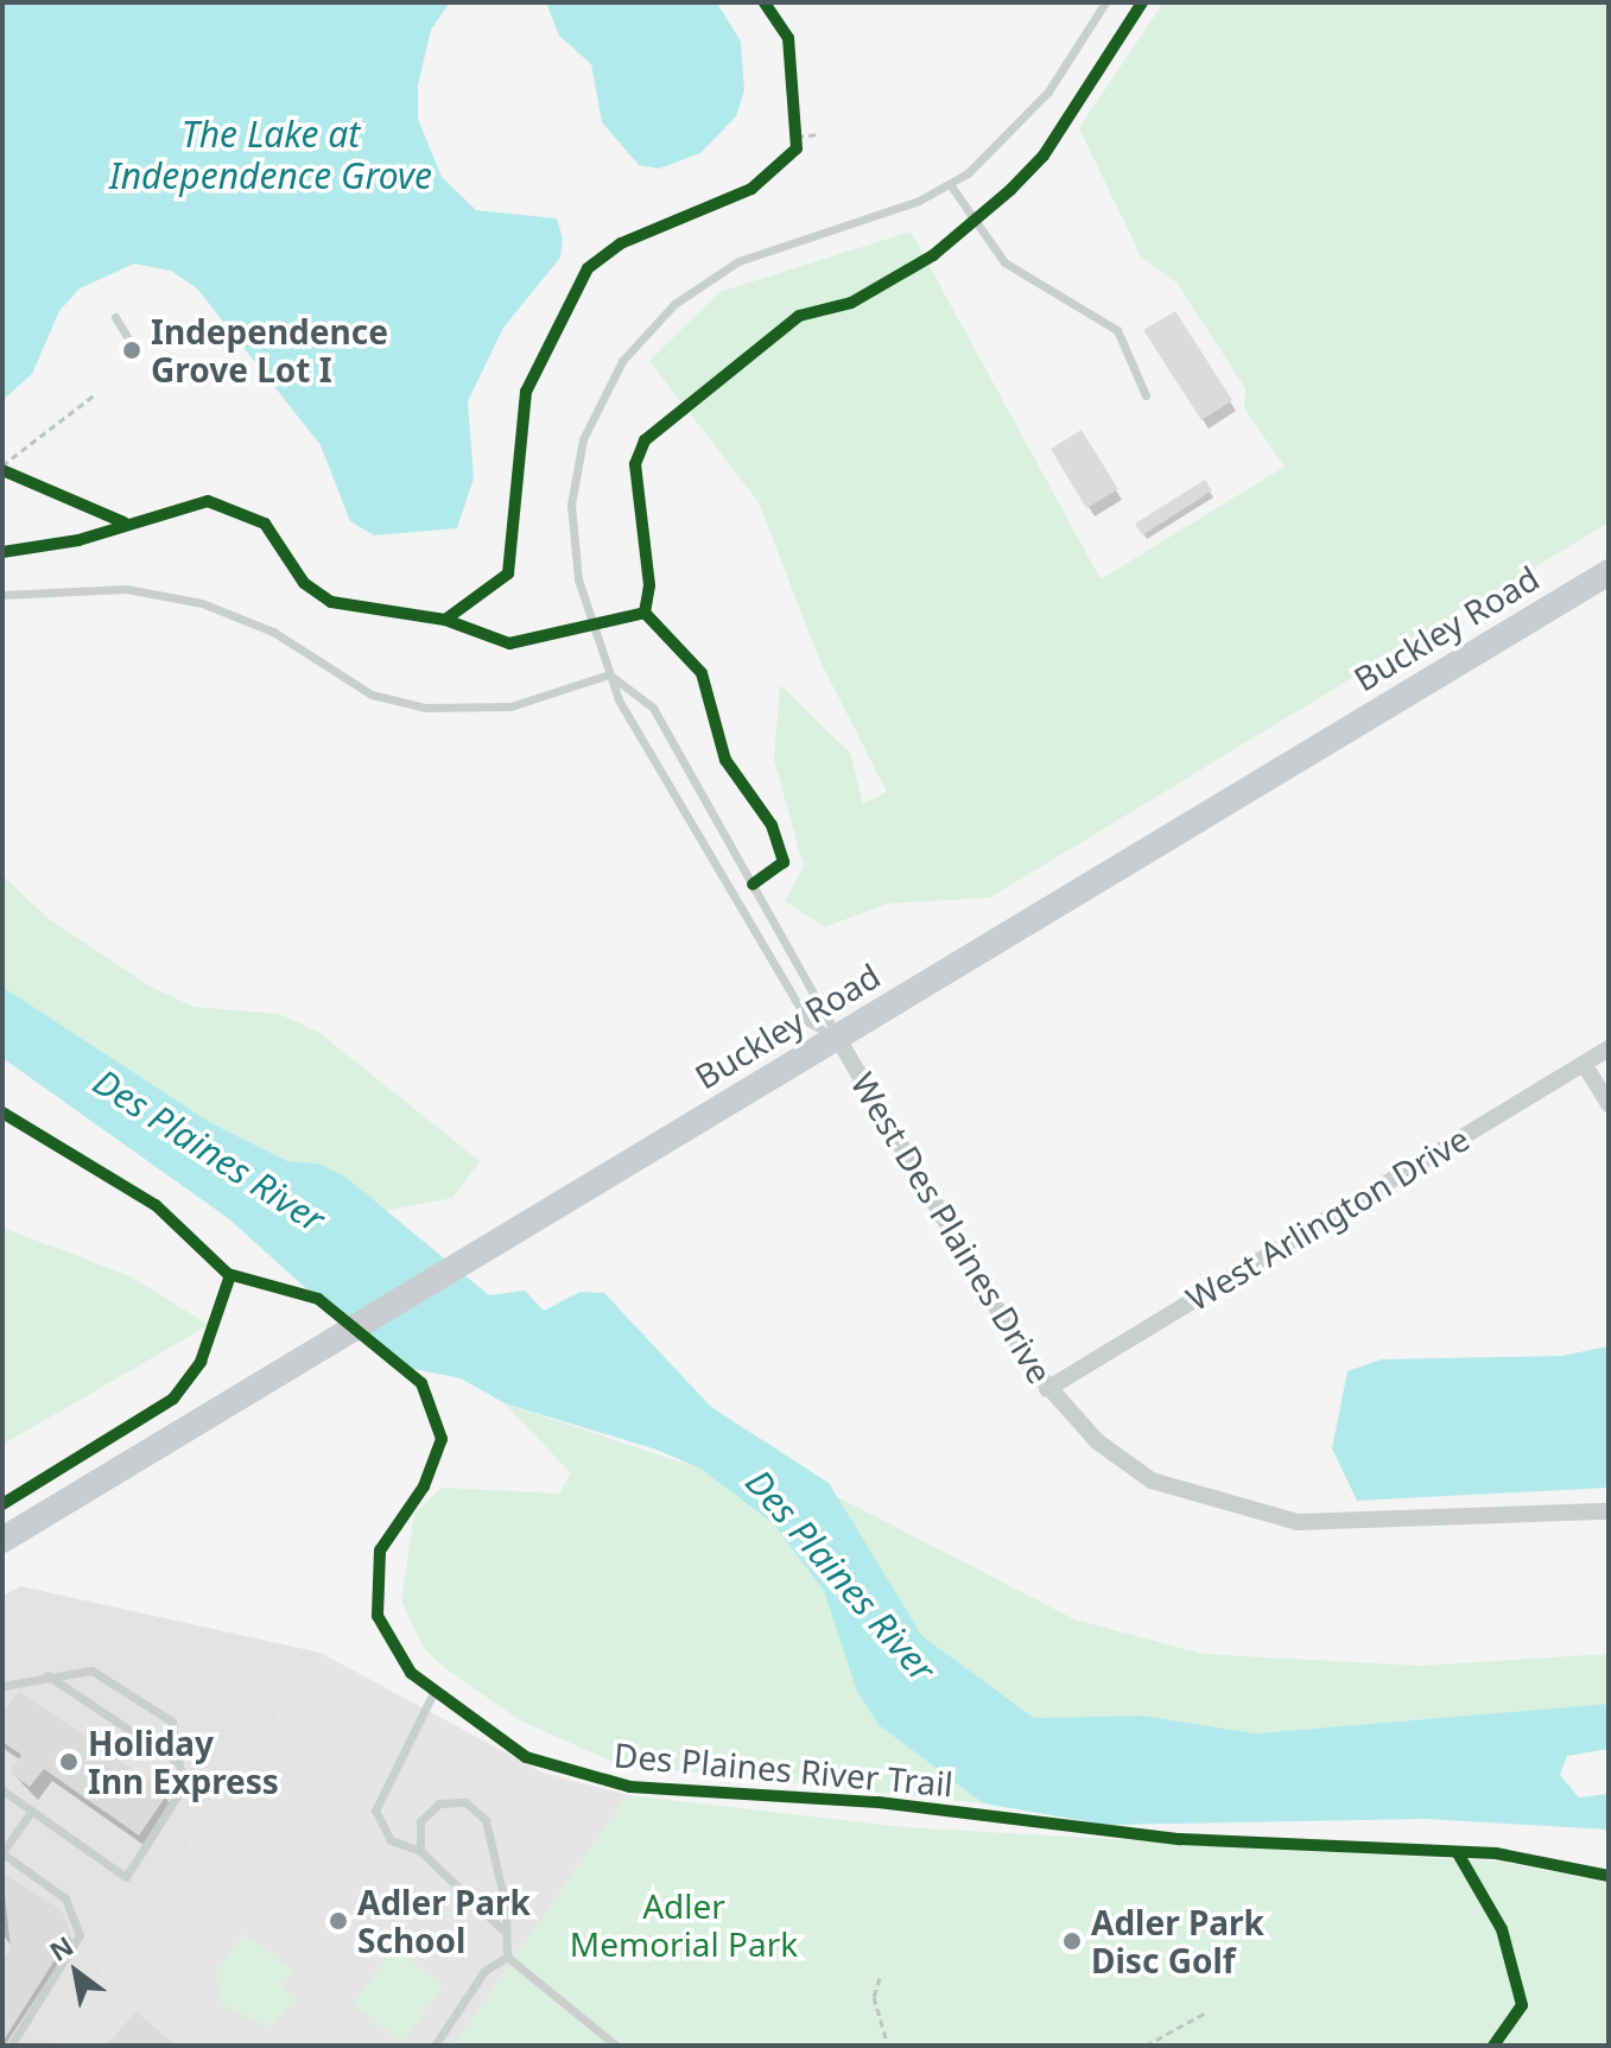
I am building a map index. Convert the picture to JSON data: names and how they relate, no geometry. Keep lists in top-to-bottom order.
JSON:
{
  "streets": {
    "main road": ["Buckley Road"],
    "street": ["West Arlington Drive", "West Des Plaines Drive"],
    "cycle path": ["Des Plaines River Trail"]
  },
  "crossings": [
    ["Buckley Road", "West Des Plaines Drive"],
    ["West Arlington Drive", "West Des Plaines Drive"]
  ],
  "water": ["The Lake at Independence Grove", "Des Plaines River"],
  "parks": ["Adler Memorial Park"],
  "places": [
    "Independence Grove Lot I",
    "Holiday Inn Express",
    "Adler Park School",
    "Adler Park Disc Golf"
  ],
  "north": "top left"
}
